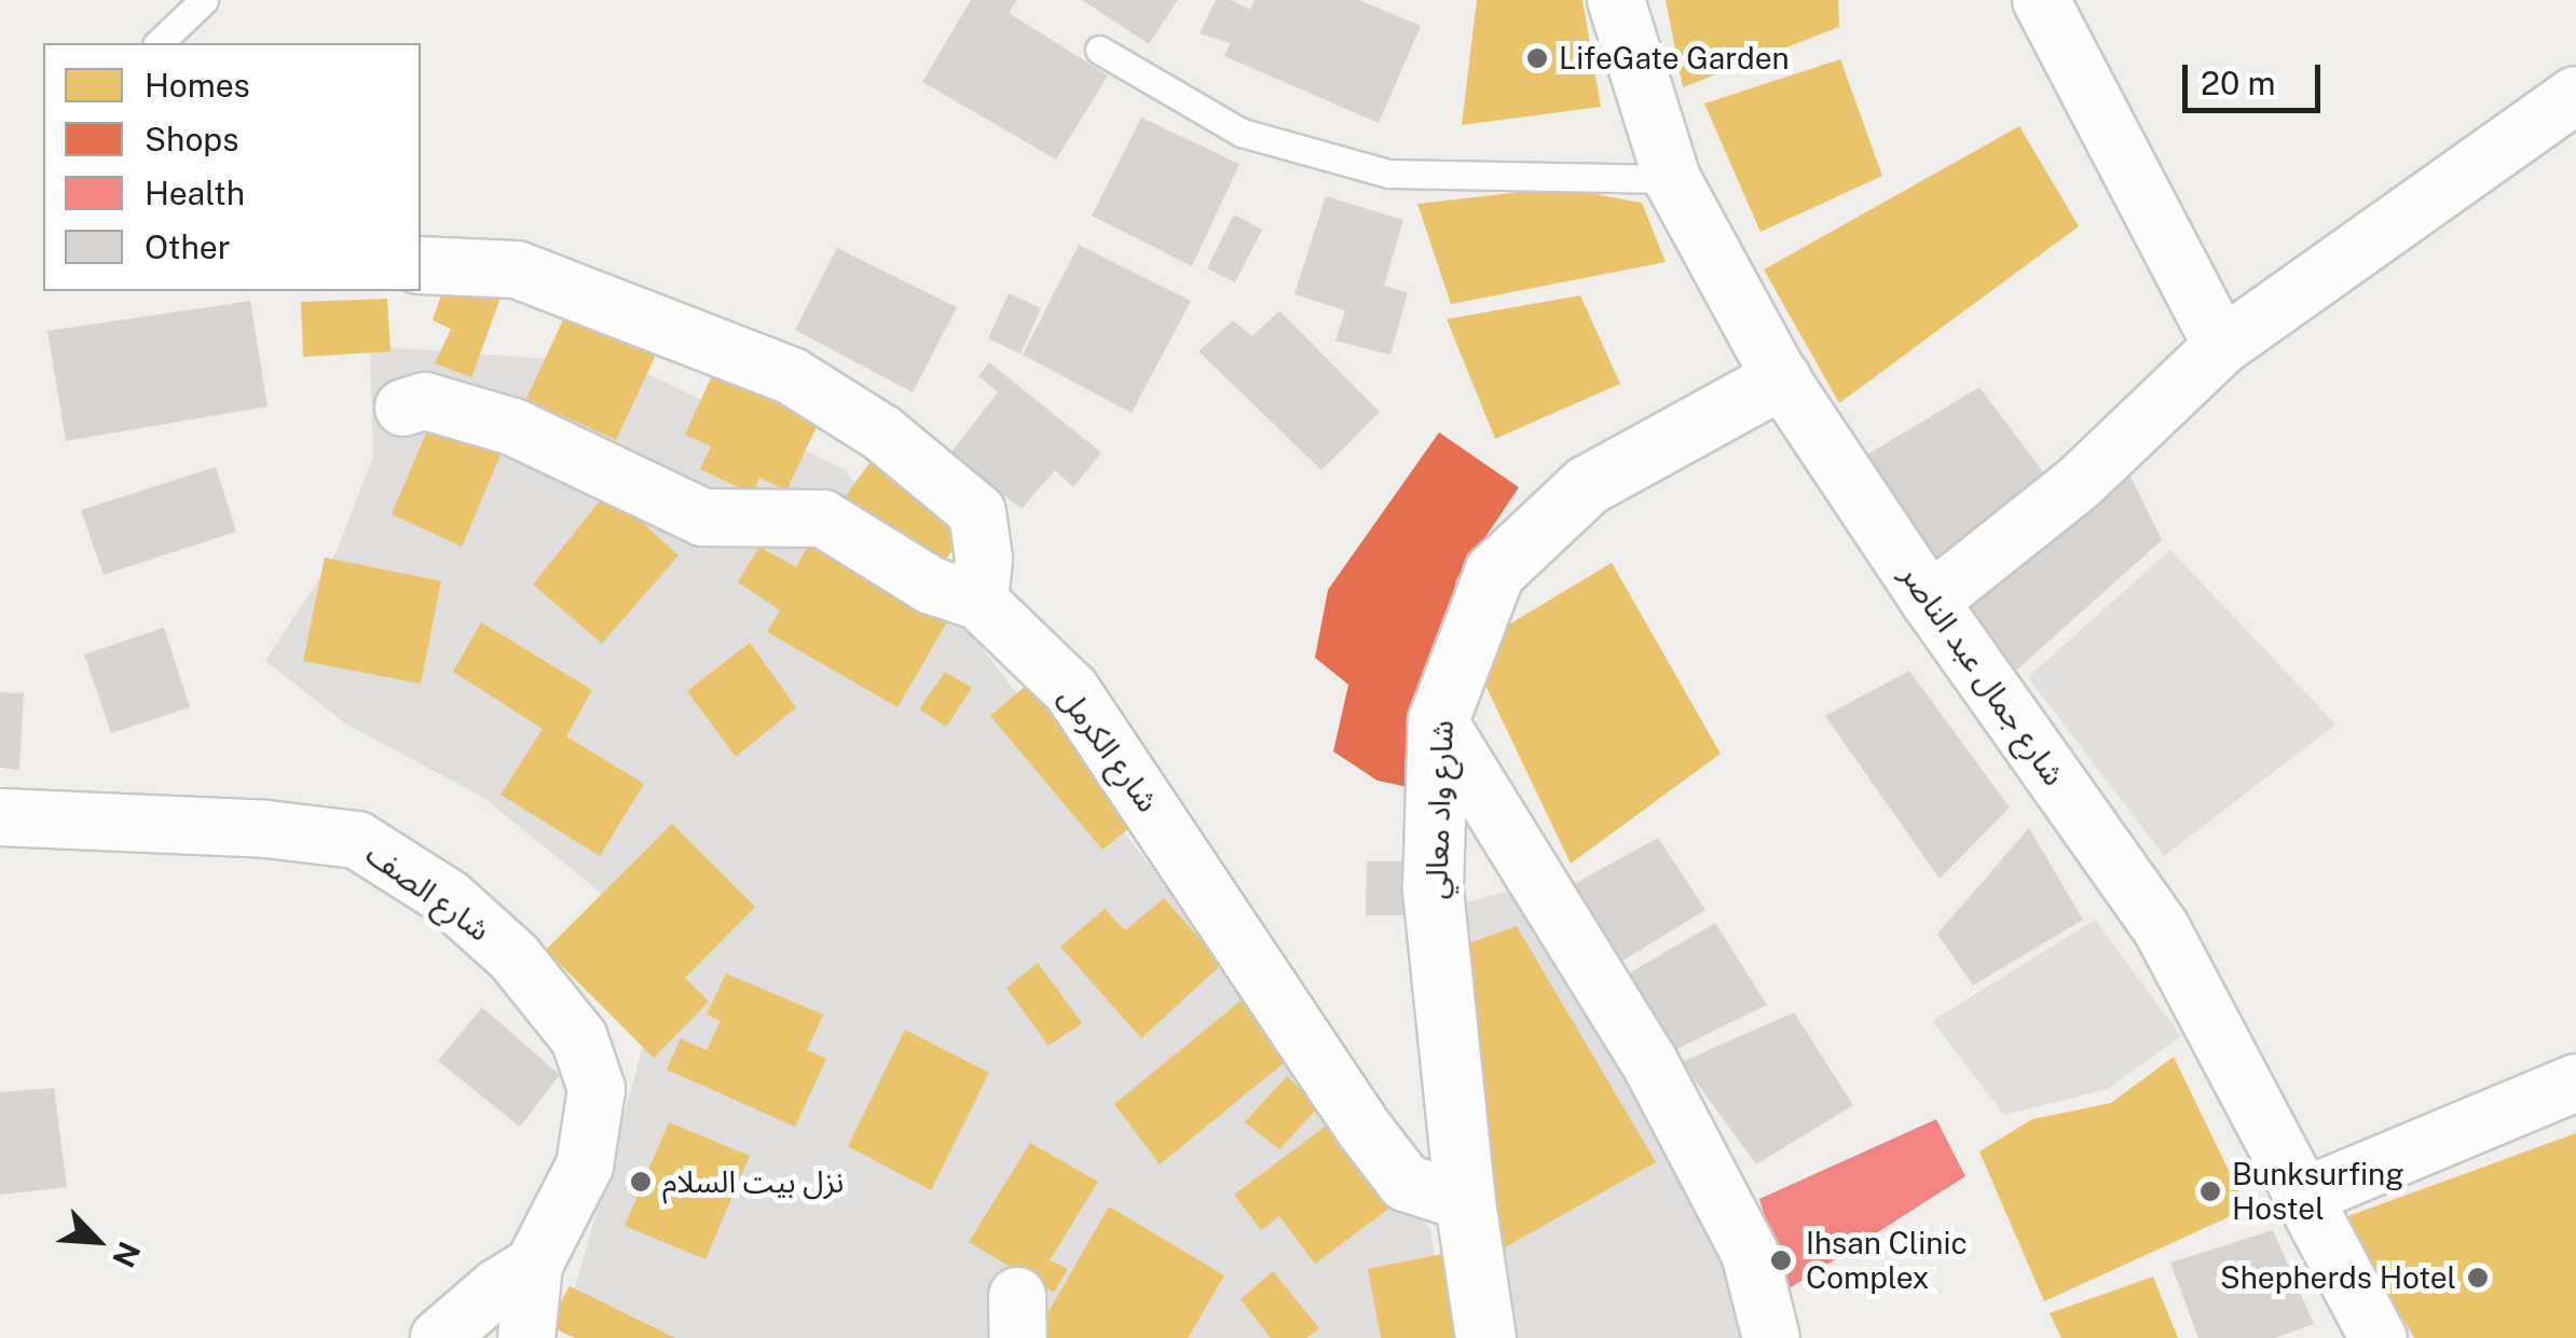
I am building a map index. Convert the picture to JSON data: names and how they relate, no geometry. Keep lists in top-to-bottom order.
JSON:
{
  "streets": {
    "street": [
      "شارع جمال عبد الناصر",
      "شارع الكرمل",
      "شارع واد معالي",
      "شارع الصف"
    ]
  },
  "crossings": [
    ["شارع جمال عبد الناصر", "شارع واد معالي"],
    ["شارع الكرمل", "شارع واد معالي"]
  ],
  "places": [
    "LifeGate Garden",
    "نزل بيت السلام",
    "Bunksurfing Hostel",
    "Ihsan Clinic Complex",
    "Shepherds Hotel"
  ],
  "legend": [
    "Homes",
    "Shops",
    "Health",
    "Other"
  ],
  "scale_bar": "20 m",
  "north": "bottom right"
}
